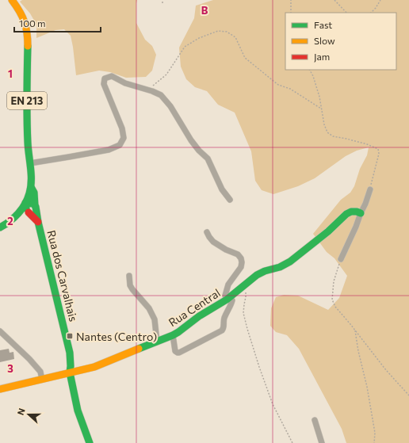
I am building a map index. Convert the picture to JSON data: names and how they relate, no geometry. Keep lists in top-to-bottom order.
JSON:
{
  "streets": {
    "main road": ["EN 213", "Rua dos Carvalhais", "Rua Central"]
  },
  "crossings": [
    ["EN 213", "Rua dos Carvalhais"],
    ["Rua dos Carvalhais", "Rua Central"]
  ],
  "places": {
    "transit": ["Nantes (Centro)"]
  },
  "legend": ["Fast", "Slow", "Jam"],
  "scale_bar": "100 m",
  "north": "left",
  "grid": {
    "columns": ["B"],
    "rows": ["1", "2", "3"]
  }
}
